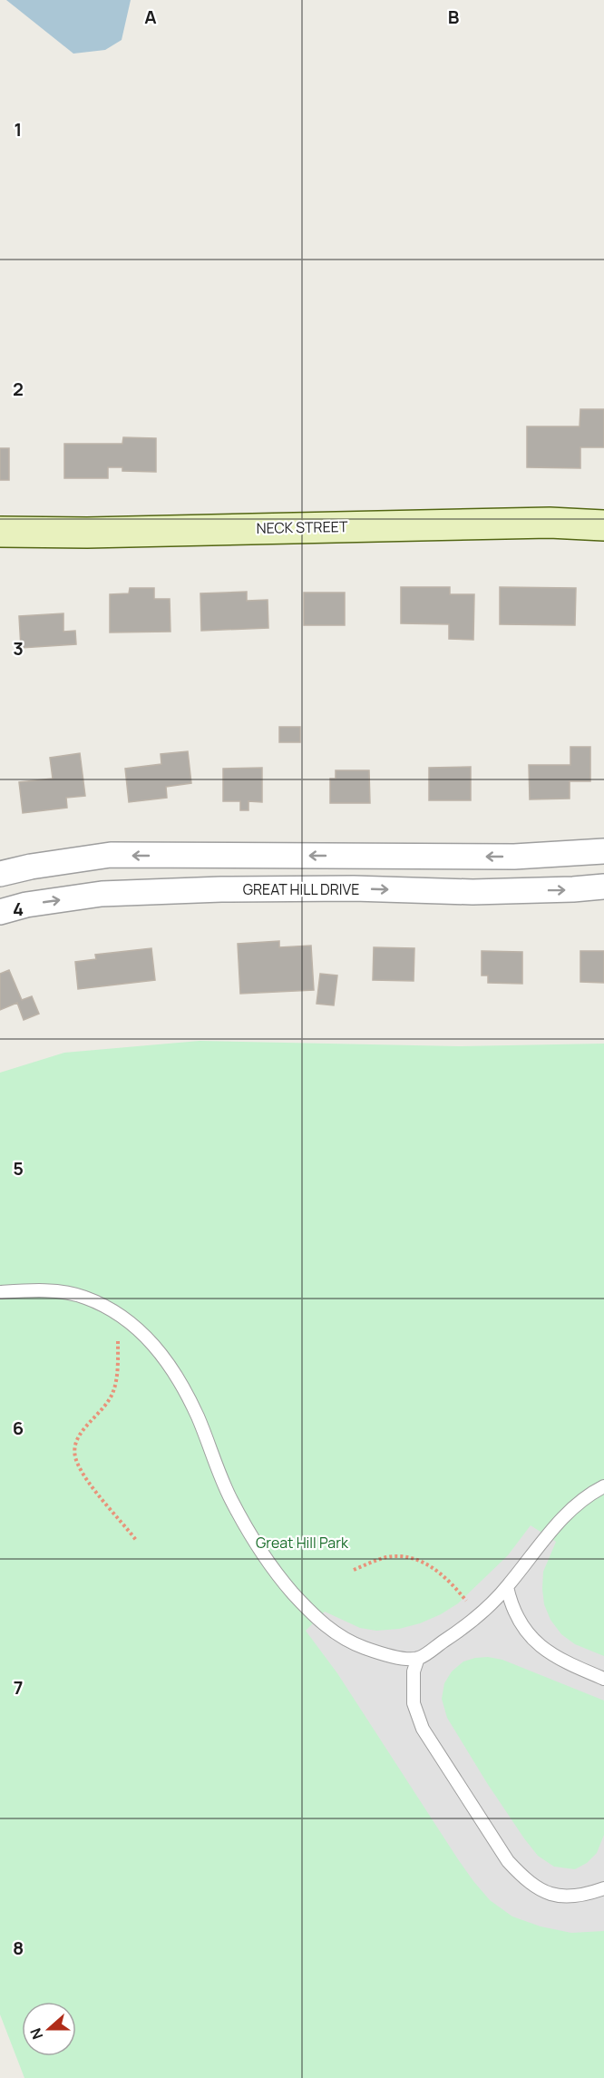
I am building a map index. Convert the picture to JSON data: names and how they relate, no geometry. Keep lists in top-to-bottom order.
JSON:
{
  "streets": {
    "street": ["NECK STREET", "GREAT HILL DRIVE"]
  },
  "parks": ["Great Hill Park"],
  "north": "left",
  "grid": {
    "columns": ["A", "B"],
    "rows": [
      "1",
      "2",
      "3",
      "4",
      "5",
      "6",
      "7",
      "8"
    ]
  }
}
